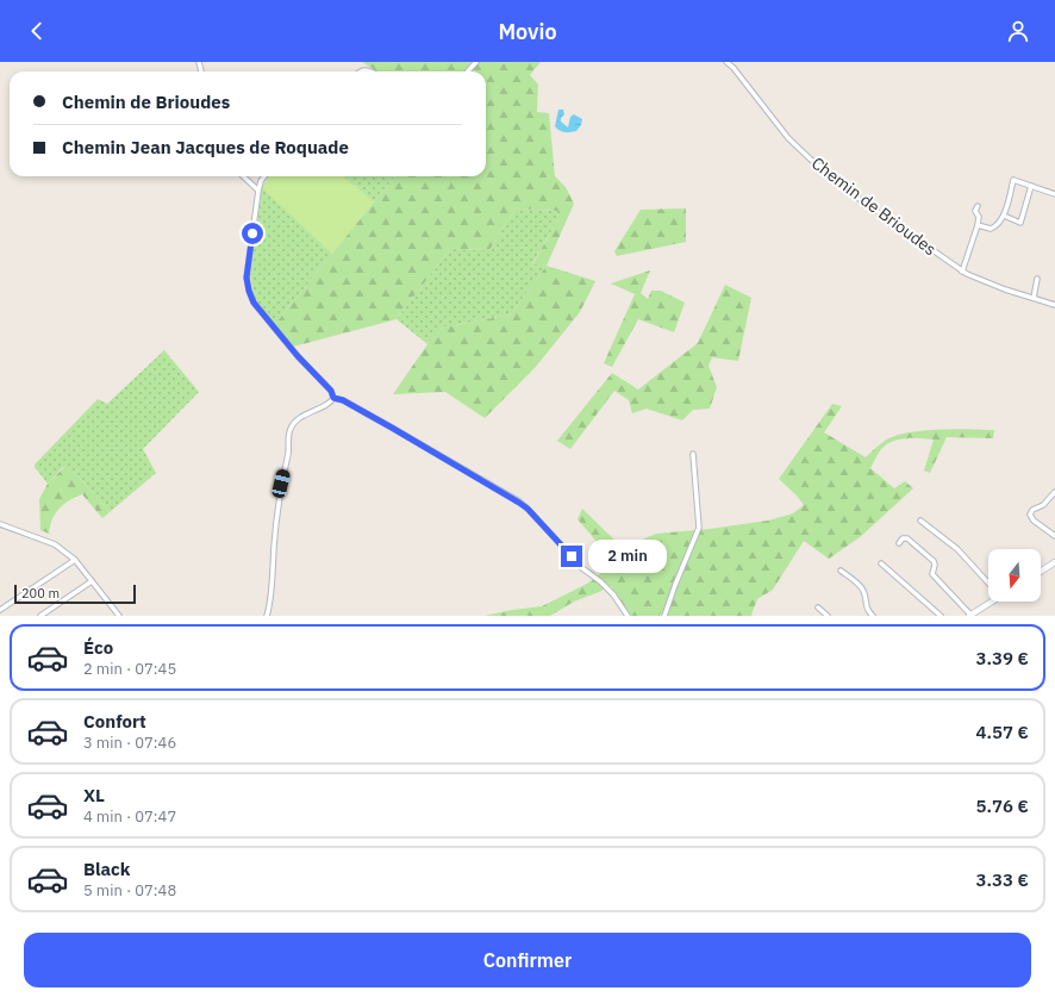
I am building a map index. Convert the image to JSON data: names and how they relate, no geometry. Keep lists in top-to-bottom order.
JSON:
{
  "streets": {
    "street": ["Chemin de Brioudes"]
  },
  "scale_bar": "200 m",
  "north": "bottom",
  "page": {
    "header": "Movio",
    "banner": ["Chemin de Brioudes", "Chemin Jean Jacques de Roquade"],
    "bubble": "2 min",
    "scale": "200 m",
    "list": [
      {
        "name": "Éco",
        "note": "2 min · 07:45",
        "value": "3.39 €"
      },
      {
        "name": "Confort",
        "note": "3 min · 07:46",
        "value": "4.57 €"
      },
      {
        "name": "XL",
        "note": "4 min · 07:47",
        "value": "5.76 €"
      },
      {
        "name": "Black",
        "note": "5 min · 07:48",
        "value": "3.33 €"
      }
    ],
    "buttons": "Confirmer"
  }
}
